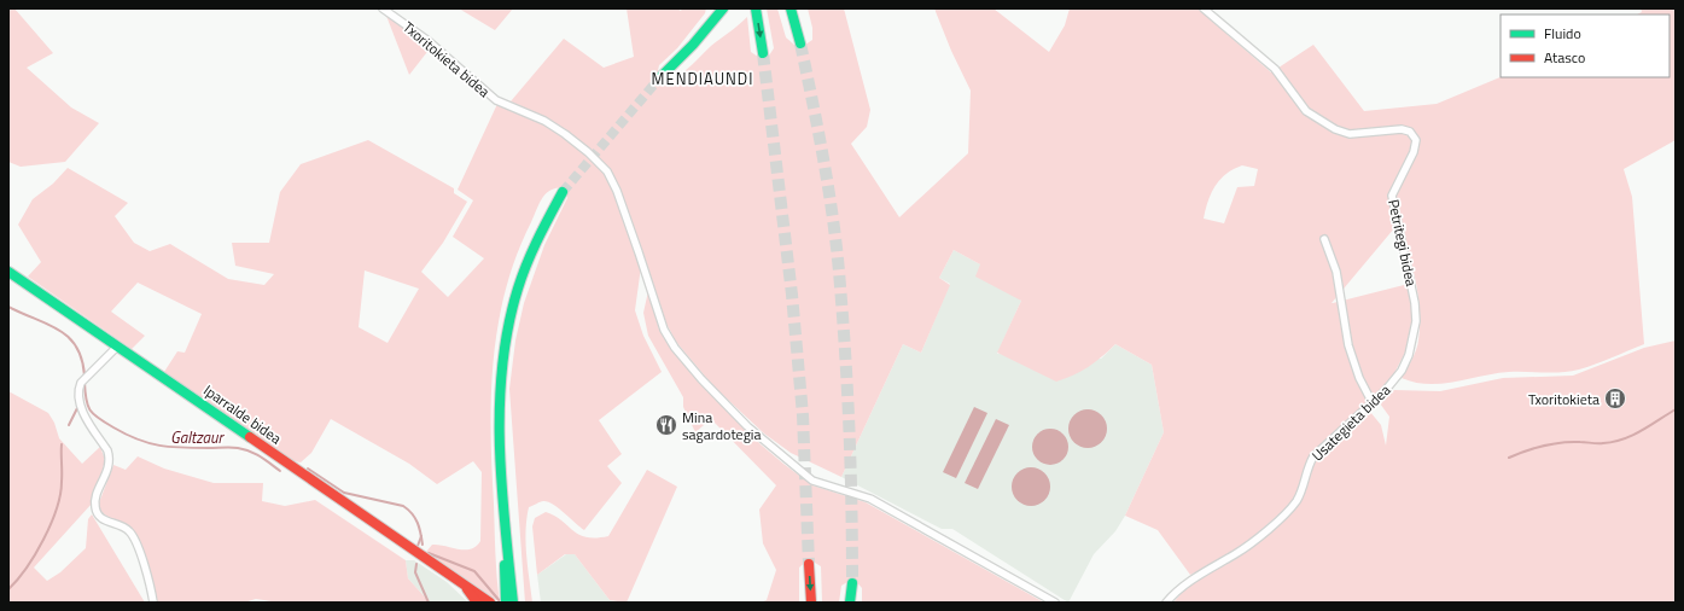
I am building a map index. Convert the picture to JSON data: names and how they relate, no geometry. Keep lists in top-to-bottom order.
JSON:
{
  "streets": {
    "main road": ["Iparralde bidea"],
    "street": ["Txoritokieta bidea", "Petritegi bidea", "Usategieta bidea"]
  },
  "crossings": [
    ["Petritegi bidea", "Usategieta bidea"]
  ],
  "districts": ["MENDIAUNDI"],
  "water": ["Galtzaur"],
  "places": {
    "building": ["Txoritokieta"],
    "restaurant": ["Mina sagardotegia"]
  },
  "legend": ["Fluido", "Atasco"]
}
